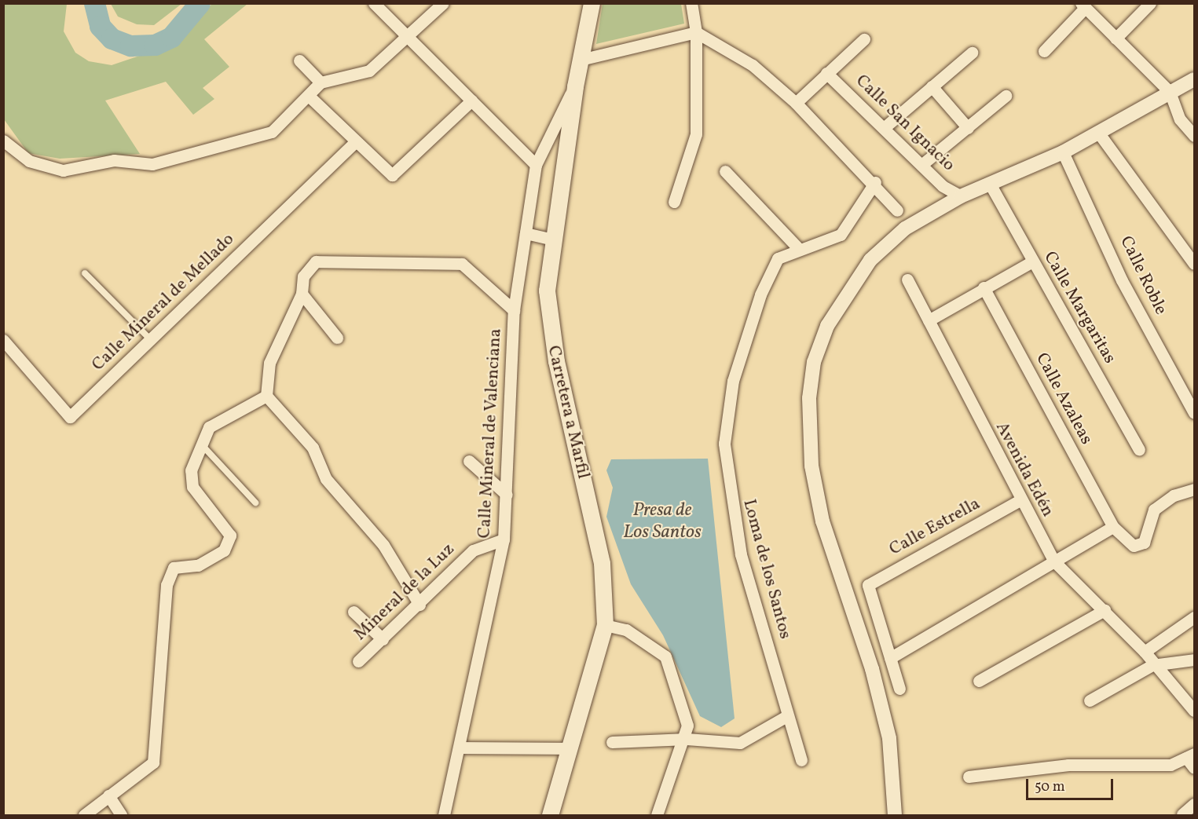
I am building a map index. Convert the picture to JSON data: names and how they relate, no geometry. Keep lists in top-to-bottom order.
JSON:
{
  "streets": {
    "main road": ["Carretera a Marfil"],
    "street": [
      "Calle San Ignacio",
      "Calle Roble",
      "Calle Mineral de Mellado",
      "Calle Margaritas",
      "Calle Azaleas",
      "Calle Mineral de Valenciana",
      "Avenida Edén",
      "Calle Estrella",
      "Loma de los Santos",
      "Mineral de la Luz"
    ]
  },
  "crossings": [
    ["Carretera a Marfil", "Calle Mineral de Valenciana"],
    ["Calle Mineral de Valenciana", "Mineral de la Luz"],
    ["Avenida Edén", "Calle Estrella"]
  ],
  "water": ["Presa de Los Santos"],
  "scale_bar": "50 m"
}
